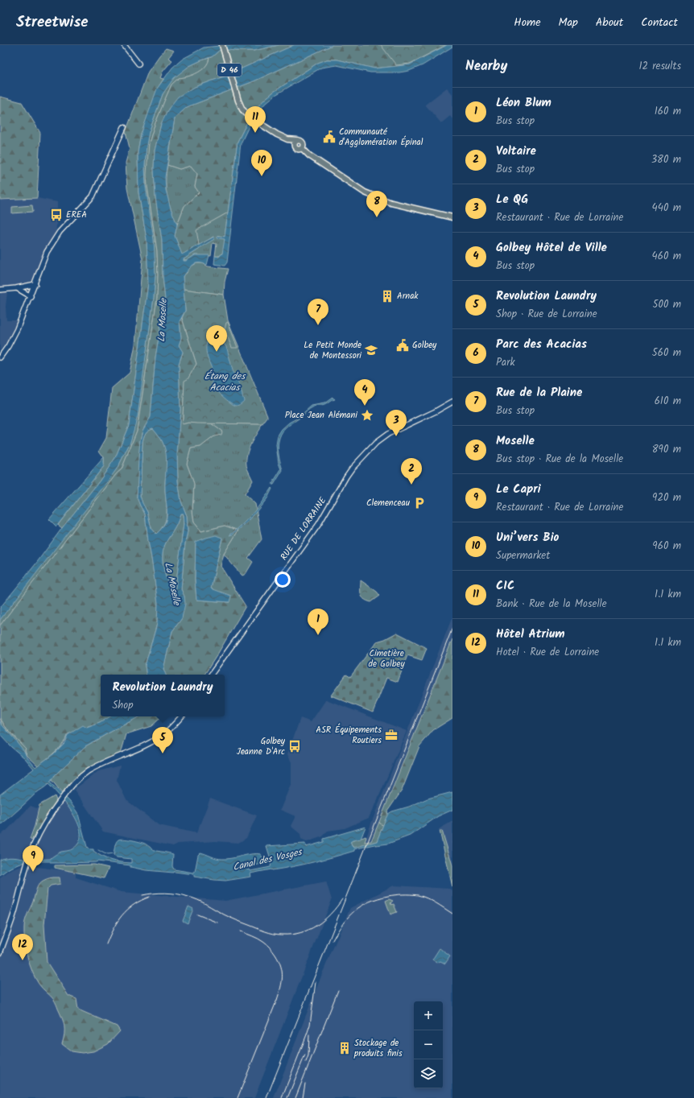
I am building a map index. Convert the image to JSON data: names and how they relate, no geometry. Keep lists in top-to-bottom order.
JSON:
{
  "streets": {
    "main road": ["D 46", "RUE DE LORRAINE"]
  },
  "water": ["La Moselle", "Étang des Acacias", "Canal des Vosges"],
  "parks": ["Cimetière de Golbey"],
  "places": {
    "public building": ["Communauté d'Agglomération Épinal", "Golbey"],
    "bus stop": ["EREA", "Golbey Jeanne D'Arc"],
    "building": ["Arnak", "Stockage de produits finis"],
    "school or university": ["Le Petit Monde de Montessori"],
    "place": ["Place Jean Alémani"],
    "parking": ["Clemenceau"],
    "office": ["ASR Équipements Routiers"]
  },
  "page": {
    "header": "Streetwise",
    "nav": [
      "Home",
      "Map",
      "About",
      "Contact"
    ],
    "heading": ["Nearby", "12 results"],
    "list": [
      {
        "mark": "1",
        "name": "Léon Blum",
        "note": "Bus stop",
        "value": "160 m"
      },
      {
        "mark": "2",
        "name": "Voltaire",
        "note": "Bus stop",
        "value": "380 m"
      },
      {
        "mark": "3",
        "name": "Le QG",
        "note": "Restaurant · Rue de Lorraine",
        "value": "440 m"
      },
      {
        "mark": "4",
        "name": "Golbey Hôtel de Ville",
        "note": "Bus stop",
        "value": "460 m"
      },
      {
        "mark": "5",
        "name": "Revolution Laundry",
        "note": "Shop · Rue de Lorraine",
        "value": "500 m"
      },
      {
        "mark": "6",
        "name": "Parc des Acacias",
        "note": "Park",
        "value": "560 m"
      },
      {
        "mark": "7",
        "name": "Rue de la Plaine",
        "note": "Bus stop",
        "value": "610 m"
      },
      {
        "mark": "8",
        "name": "Moselle",
        "note": "Bus stop · Rue de la Moselle",
        "value": "890 m"
      },
      {
        "mark": "9",
        "name": "Le Capri",
        "note": "Restaurant · Rue de Lorraine",
        "value": "920 m"
      },
      {
        "mark": "10",
        "name": "Uni’vers Bio",
        "note": "Supermarket",
        "value": "960 m"
      },
      {
        "mark": "11",
        "name": "CIC",
        "note": "Bank · Rue de la Moselle",
        "value": "1.1 km"
      },
      {
        "mark": "12",
        "name": "Hôtel Atrium",
        "note": "Hotel · Rue de Lorraine",
        "value": "1.1 km"
      }
    ],
    "pins": [
      "11",
      "10",
      "8",
      "7",
      "6",
      "4",
      "3",
      "2",
      "1",
      "5",
      "9",
      "12"
    ],
    "popup": ["Revolution Laundry", "Shop"],
    "map_buttons": ["+", "−"]
  }
}
